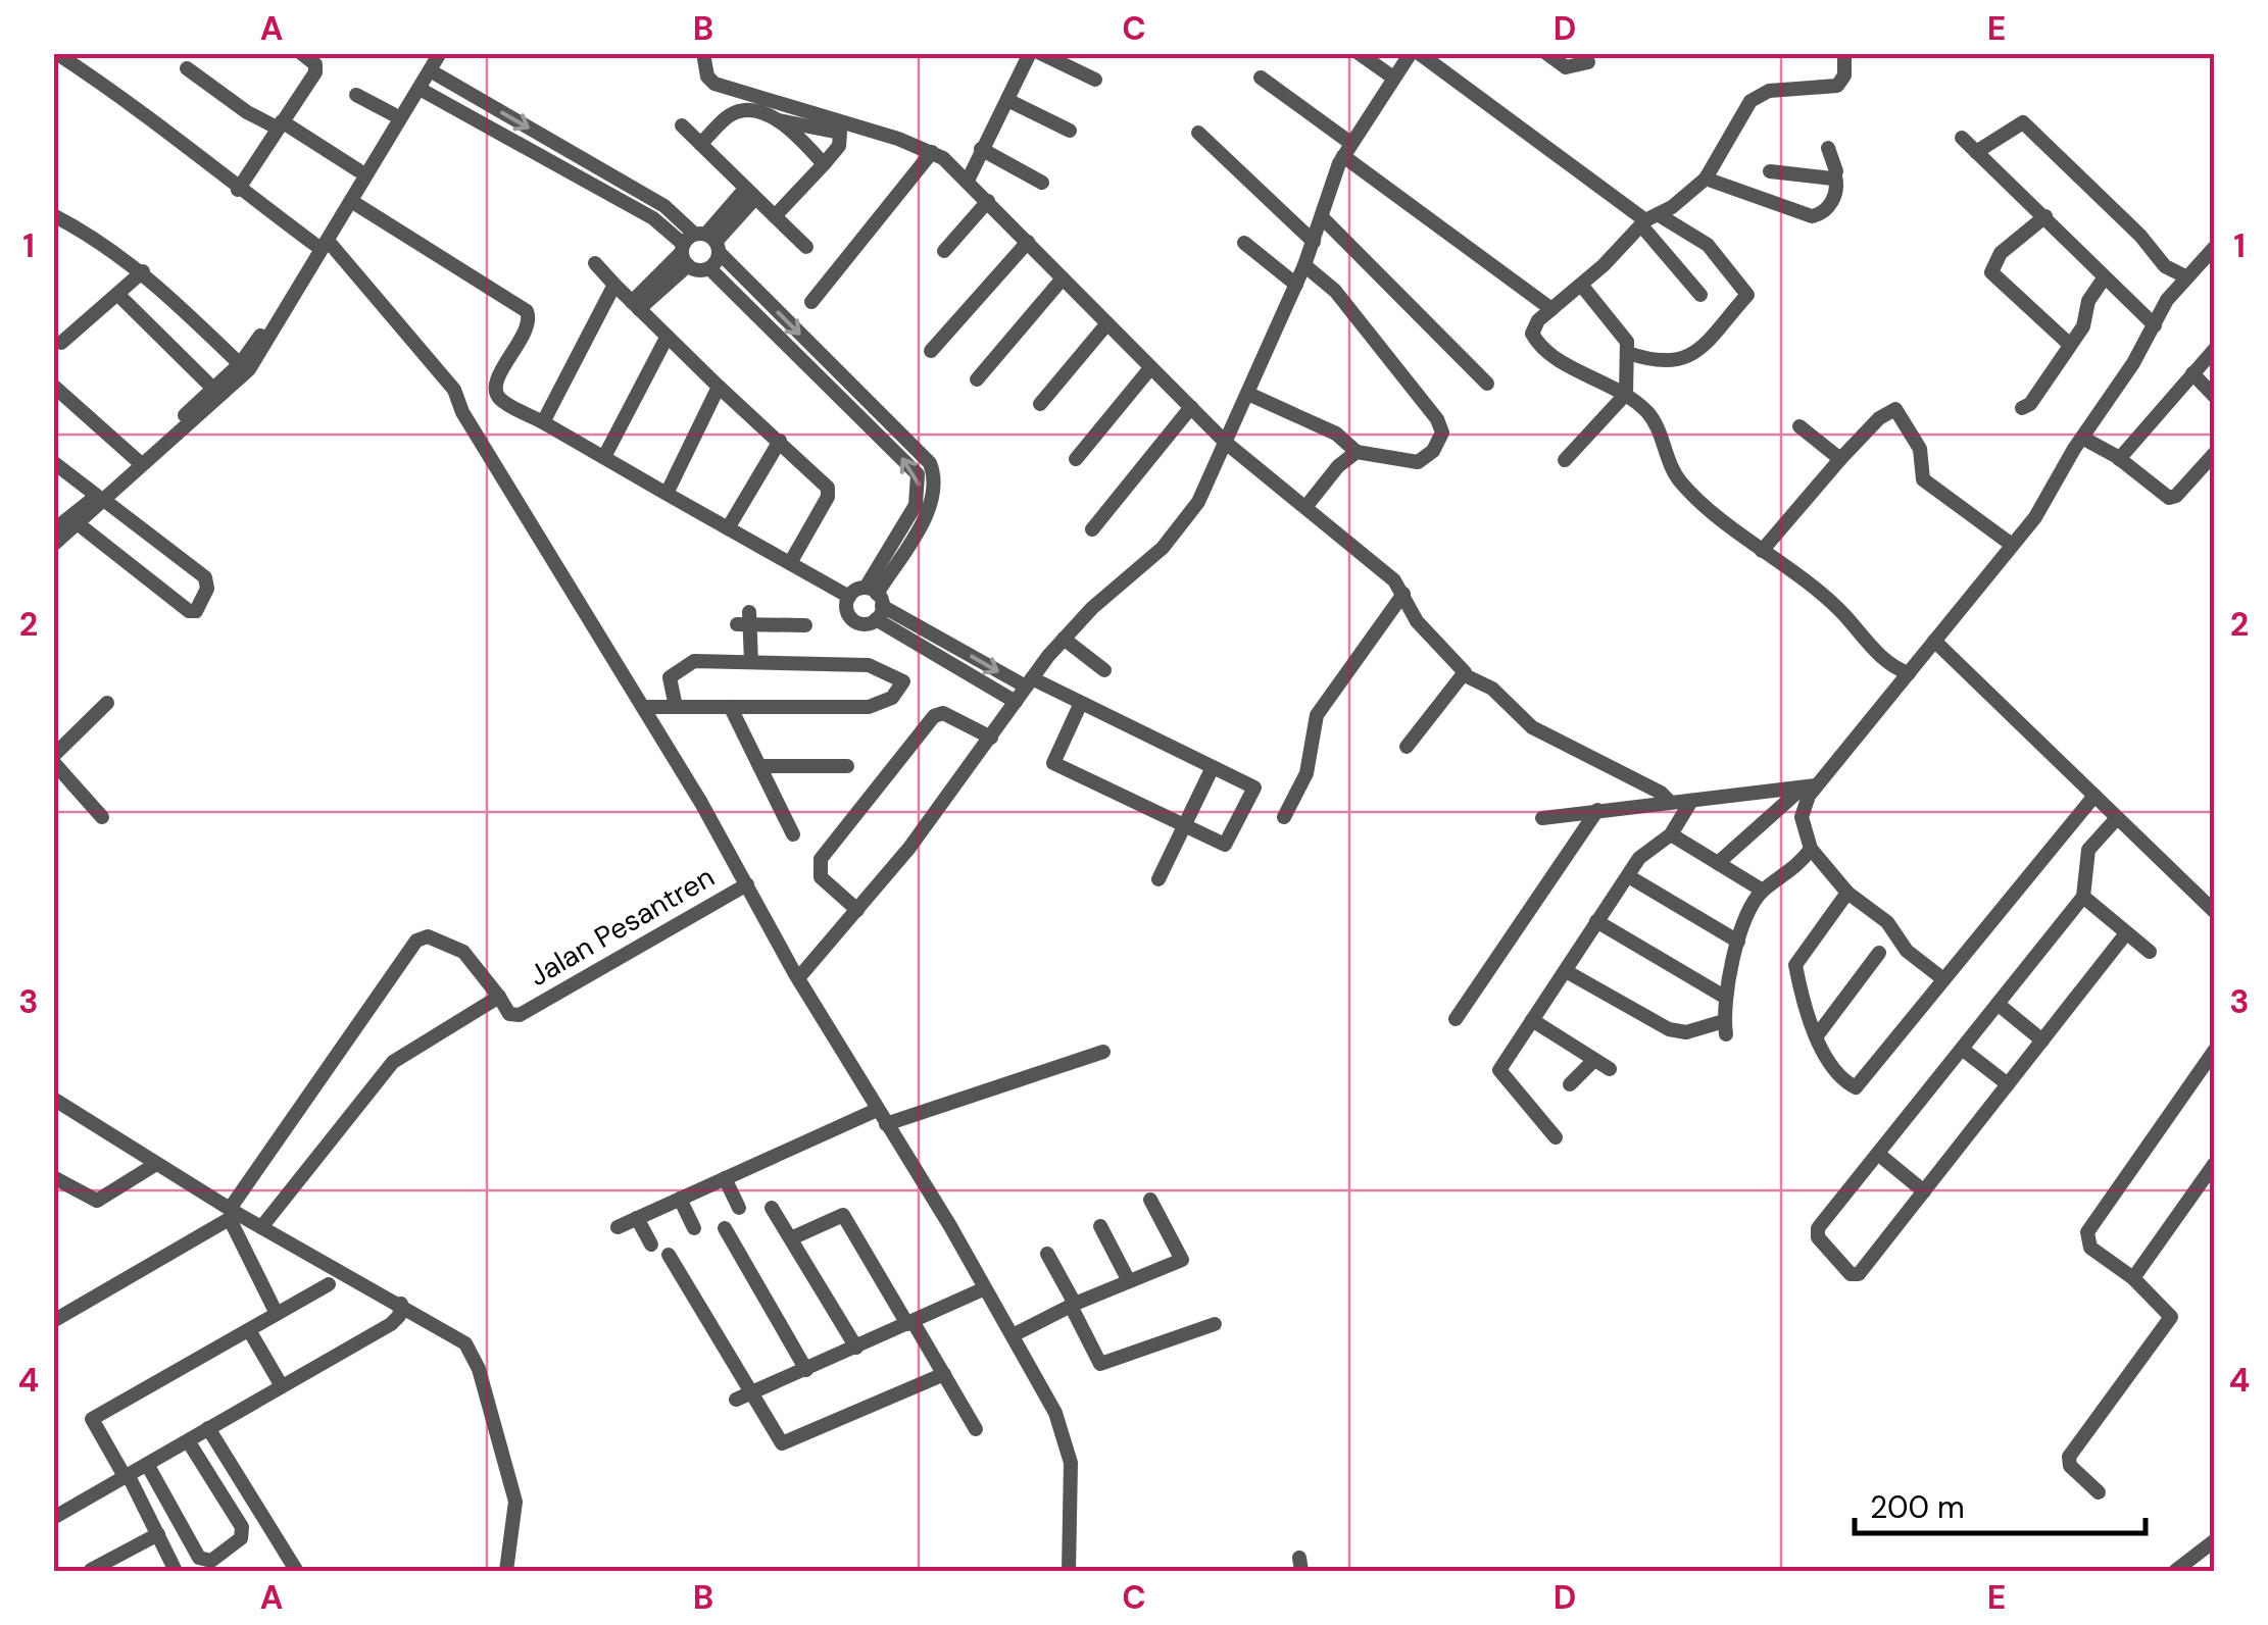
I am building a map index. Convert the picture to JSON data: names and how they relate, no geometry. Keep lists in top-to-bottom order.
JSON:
{
  "streets": {
    "street": ["Jalan Pesantren"]
  },
  "scale_bar": "200 m",
  "grid": {
    "columns": [
      "A",
      "B",
      "C",
      "D",
      "E"
    ],
    "rows": [
      "1",
      "2",
      "3",
      "4"
    ]
  }
}
